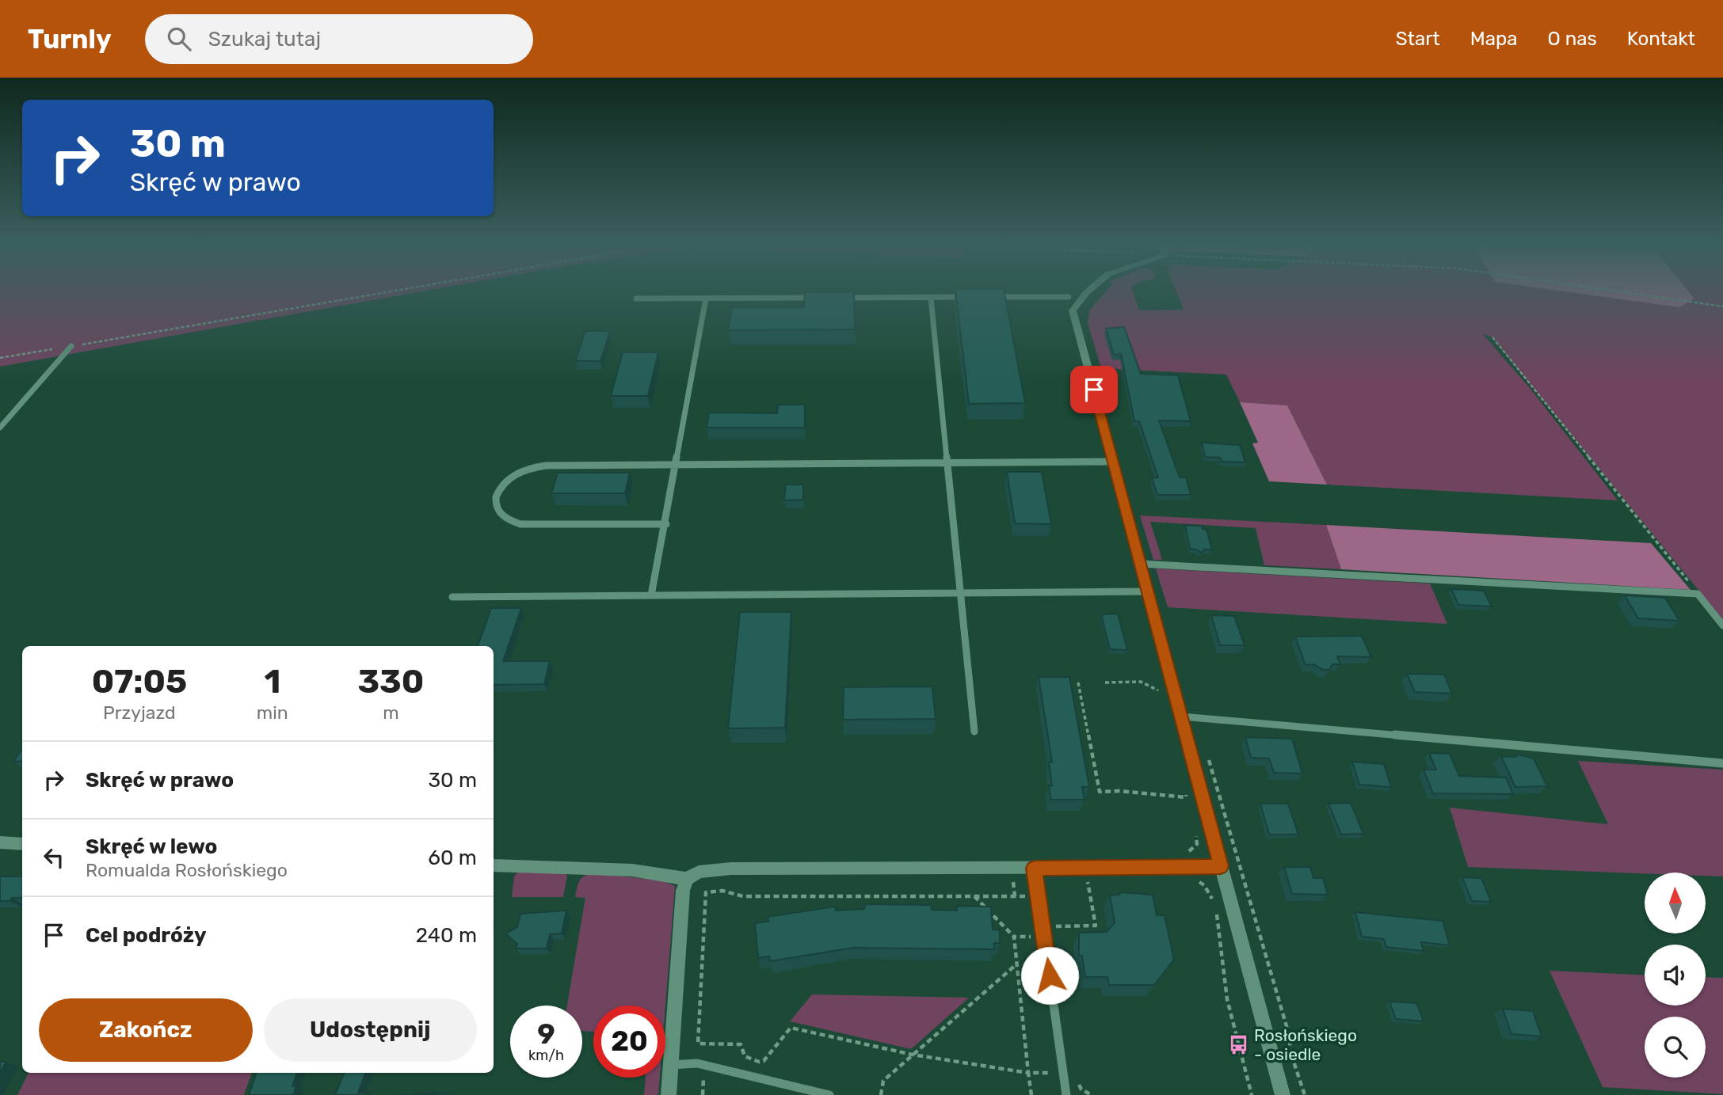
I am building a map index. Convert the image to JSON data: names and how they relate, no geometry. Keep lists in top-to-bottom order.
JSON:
{
  "places": {
    "bus stop": ["Rosłońskiego - osiedle"]
  },
  "north": "top",
  "page": {
    "header": "Turnly",
    "search": "Szukaj tutaj",
    "nav": [
      "Start",
      "Mapa",
      "O nas",
      "Kontakt"
    ],
    "turn": ["30 m", "Skręć w prawo"],
    "eta": [
      "07:05",
      "Przyjazd",
      "1",
      "min",
      "330",
      "m"
    ],
    "list": [
      {
        "name": "Skręć w prawo",
        "value": "30 m"
      },
      {
        "name": "Skręć w lewo",
        "note": "Romualda Rosłońskiego",
        "value": "60 m"
      },
      {
        "name": "Cel podróży",
        "value": "240 m"
      }
    ],
    "buttons": ["Zakończ", "Udostępnij"],
    "speed": "9 km/h",
    "limit": "20"
  }
}
